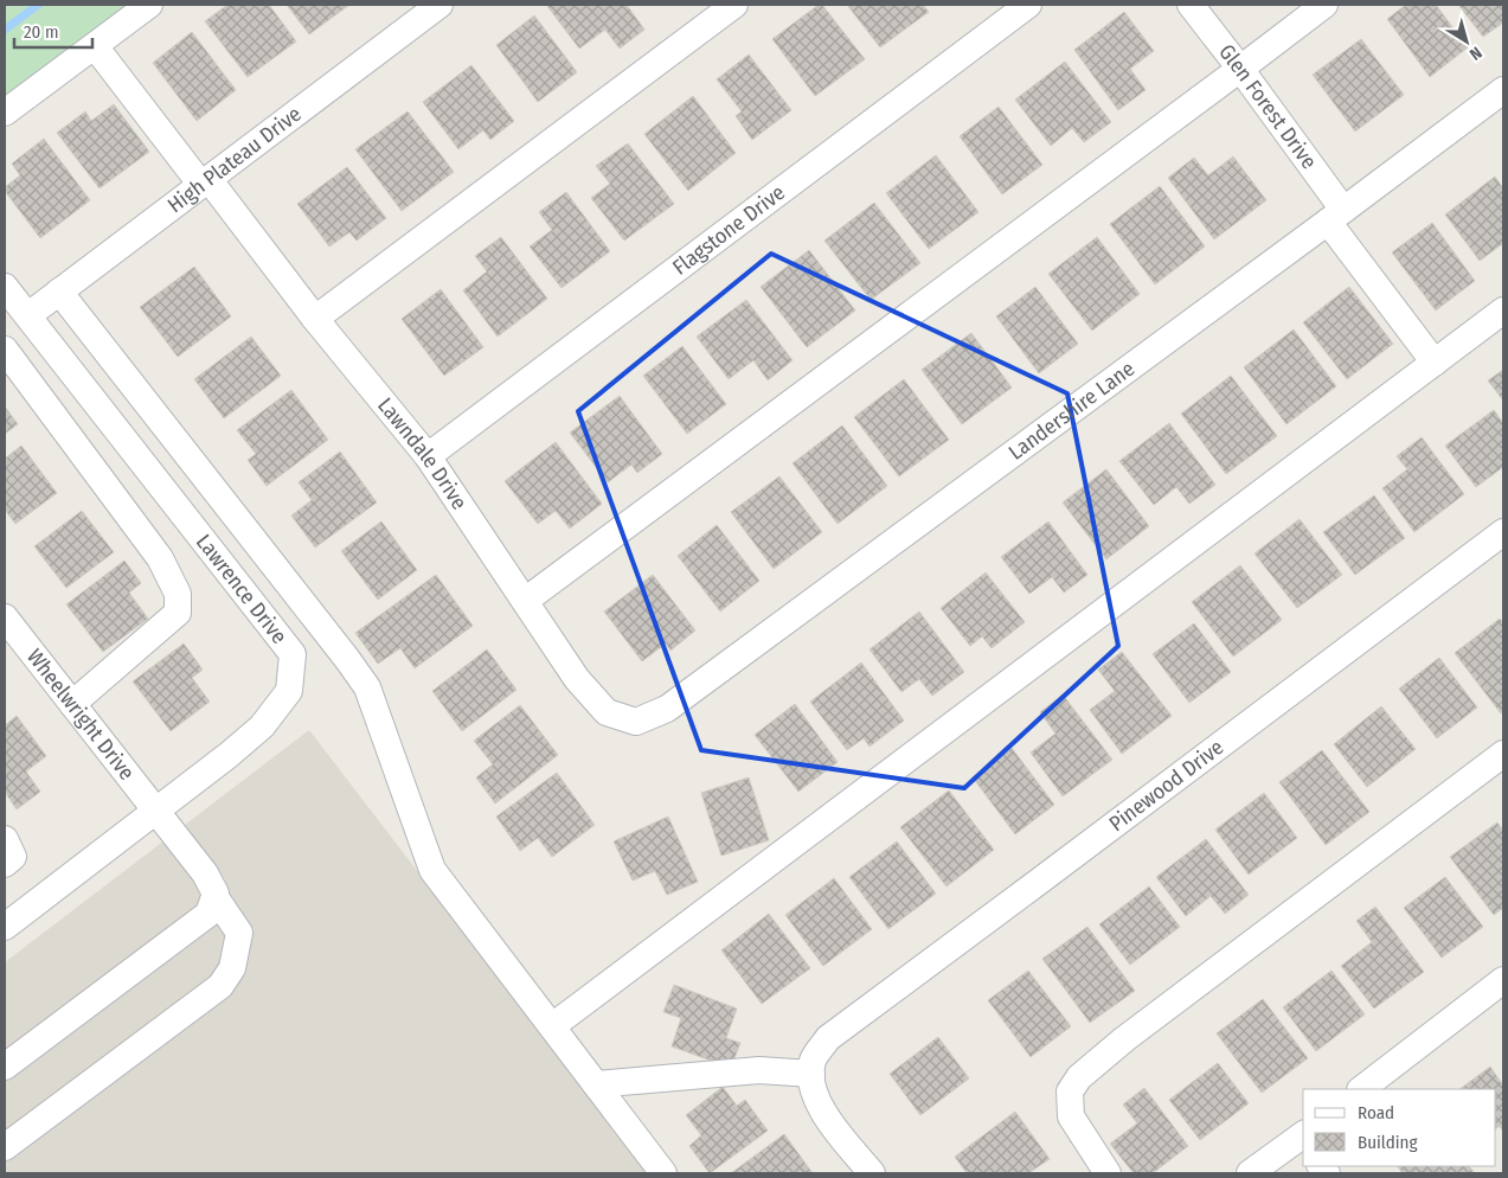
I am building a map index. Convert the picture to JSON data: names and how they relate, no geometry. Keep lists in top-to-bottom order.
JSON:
{
  "streets": {
    "street": [
      "Glen Forest Drive",
      "High Plateau Drive",
      "Flagstone Drive",
      "Landershire Lane",
      "Lawndale Drive",
      "Lawrence Drive",
      "Wheelwright Drive",
      "Pinewood Drive"
    ]
  },
  "crossings": [
    ["Glen Forest Drive", "Landershire Lane"],
    ["High Plateau Drive", "Lawndale Drive"],
    ["High Plateau Drive", "Lawrence Drive"],
    ["Flagstone Drive", "Lawndale Drive"],
    ["Landershire Lane", "Lawndale Drive"],
    ["Lawrence Drive", "Wheelwright Drive"]
  ],
  "legend": ["Road", "Building"],
  "scale_bar": "20 m",
  "north": "bottom right"
}
